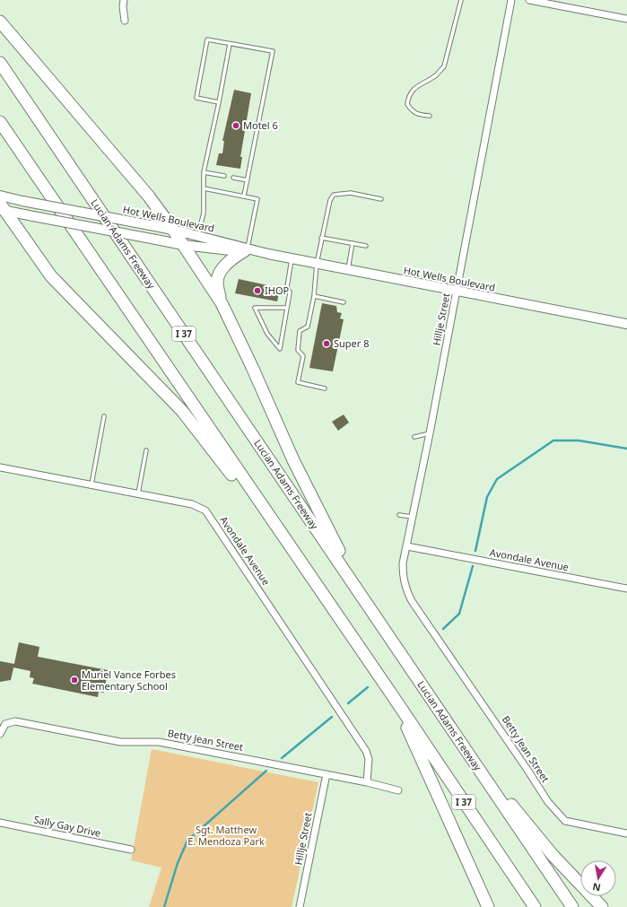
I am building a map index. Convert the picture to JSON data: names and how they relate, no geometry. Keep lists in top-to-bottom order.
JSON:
{
  "streets": {
    "highway": ["Lucian Adams Freeway", "I 37"],
    "street": [
      "Hot Wells Boulevard",
      "Hillje Street",
      "Avondale Avenue",
      "Betty Jean Street",
      "Sally Gay Drive"
    ]
  },
  "crossings": [
    ["Hot Wells Boulevard", "Hillje Street"],
    ["Hillje Street", "Avondale Avenue"],
    ["Hillje Street", "Betty Jean Street"],
    ["Avondale Avenue", "Betty Jean Street"]
  ],
  "parks": ["Sgt. Matthew E. Mendoza Park"],
  "places": [
    "Motel 6",
    "IHOP",
    "Super 8",
    "Muriel Vance Forbes Elementary School"
  ],
  "north": "bottom"
}
